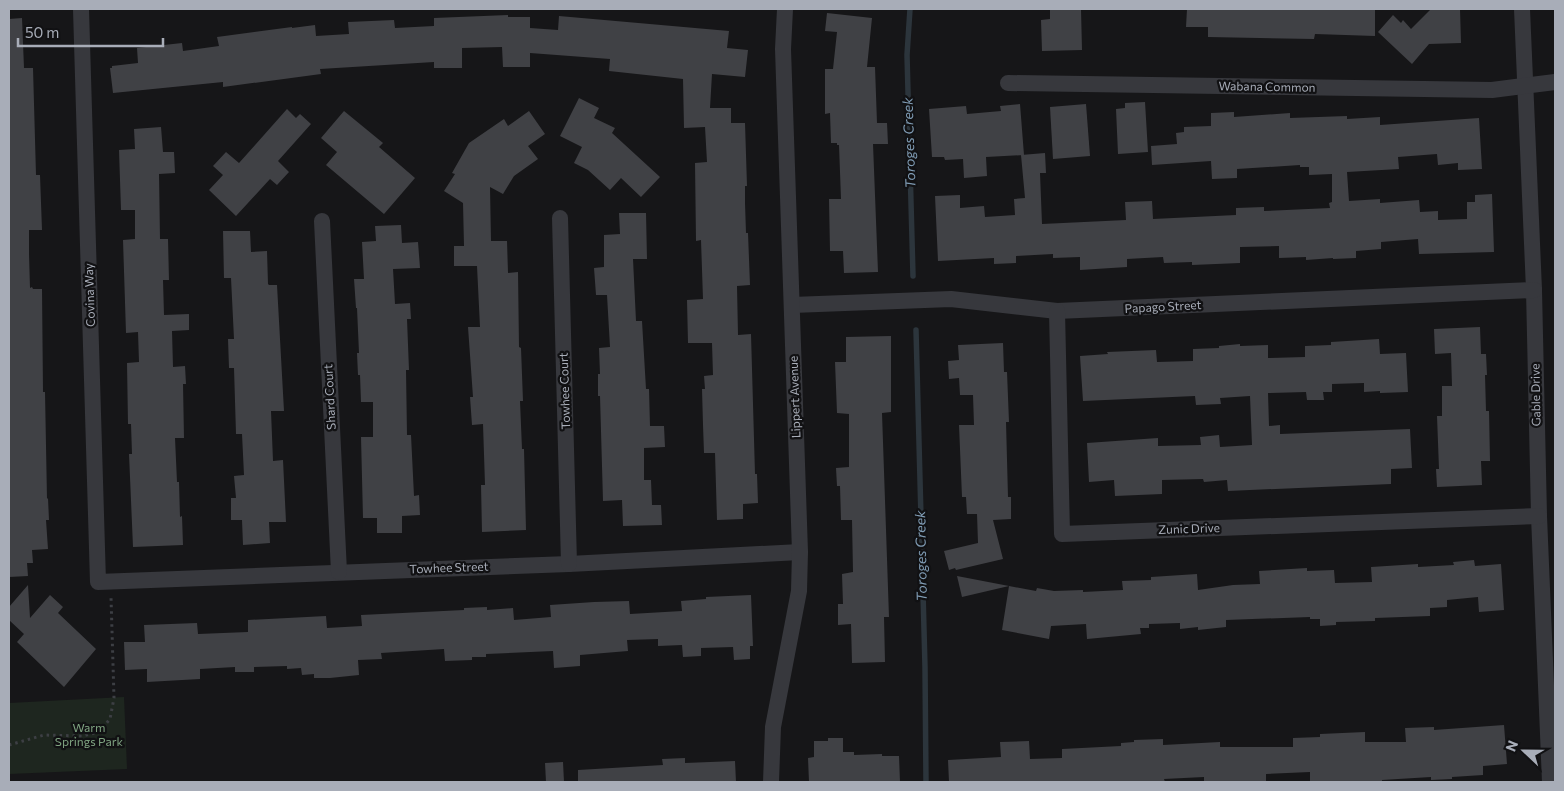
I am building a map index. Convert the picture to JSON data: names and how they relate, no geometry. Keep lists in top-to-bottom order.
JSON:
{
  "streets": {
    "street": [
      "Wabana Common",
      "Covina Way",
      "Papago Street",
      "Towhee Court",
      "Gable Drive",
      "Shard Court",
      "Lippert Avenue",
      "Zunic Drive",
      "Towhee Street"
    ]
  },
  "crossings": [
    ["Wabana Common", "Gable Drive"],
    ["Covina Way", "Towhee Street"],
    ["Papago Street", "Gable Drive"],
    ["Papago Street", "Lippert Avenue"],
    ["Papago Street", "Zunic Drive"],
    ["Towhee Court", "Towhee Street"],
    ["Gable Drive", "Zunic Drive"],
    ["Shard Court", "Towhee Street"],
    ["Lippert Avenue", "Towhee Street"]
  ],
  "water": ["Toroges Creek"],
  "parks": ["Warm Springs Park"],
  "scale_bar": "50 m",
  "north": "left"
}
